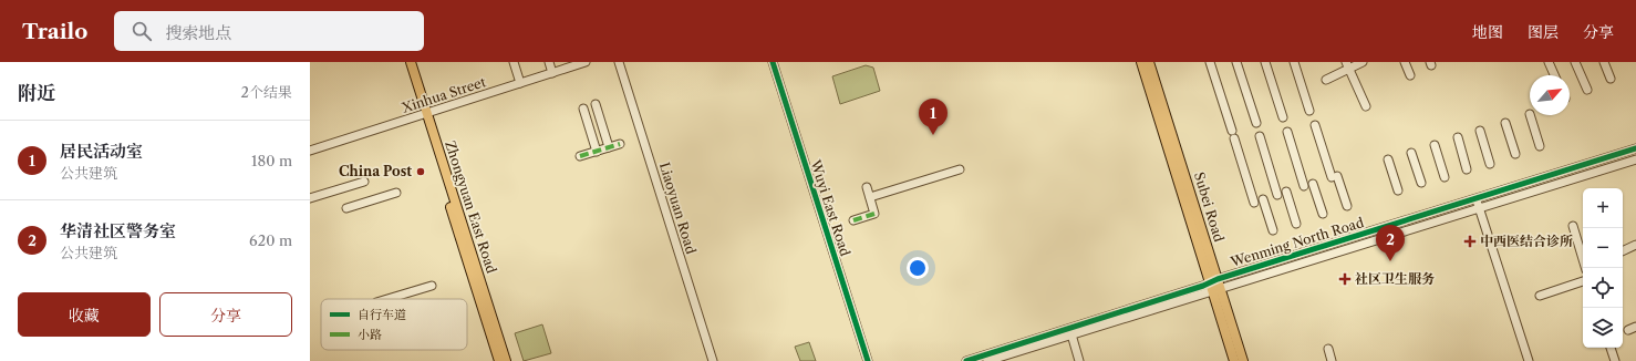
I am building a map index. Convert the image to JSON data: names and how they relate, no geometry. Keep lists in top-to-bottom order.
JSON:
{
  "streets": {
    "main road": ["Zhongyuan East Road", "Subei Road"],
    "street": [
      "Xinhua Street",
      "Liaoyuan Road",
      "Wuyi East Road",
      "Wenming North Road"
    ]
  },
  "crossings": [
    ["Xinhua Street", "Zhongyuan East Road"],
    ["Subei Road", "Wenming North Road"]
  ],
  "places": {
    "other": ["China Post"],
    "health": ["中西医结合诊所", "社区卫生服务"]
  },
  "legend": ["自行车道", "小路"],
  "north": "top right",
  "page": {
    "header": "Trailo",
    "search": "搜索地点",
    "nav": ["地图", "图层", "分享"],
    "heading": ["附近", "2个结果"],
    "pins": ["1", "2"],
    "list": [
      {
        "mark": "1",
        "name": "居民活动室",
        "note": "公共建筑",
        "value": "180 m"
      },
      {
        "mark": "2",
        "name": "华清社区警务室",
        "note": "公共建筑",
        "value": "620 m"
      }
    ],
    "map_buttons": ["+", "−"],
    "buttons": ["收藏", "分享"]
  }
}
